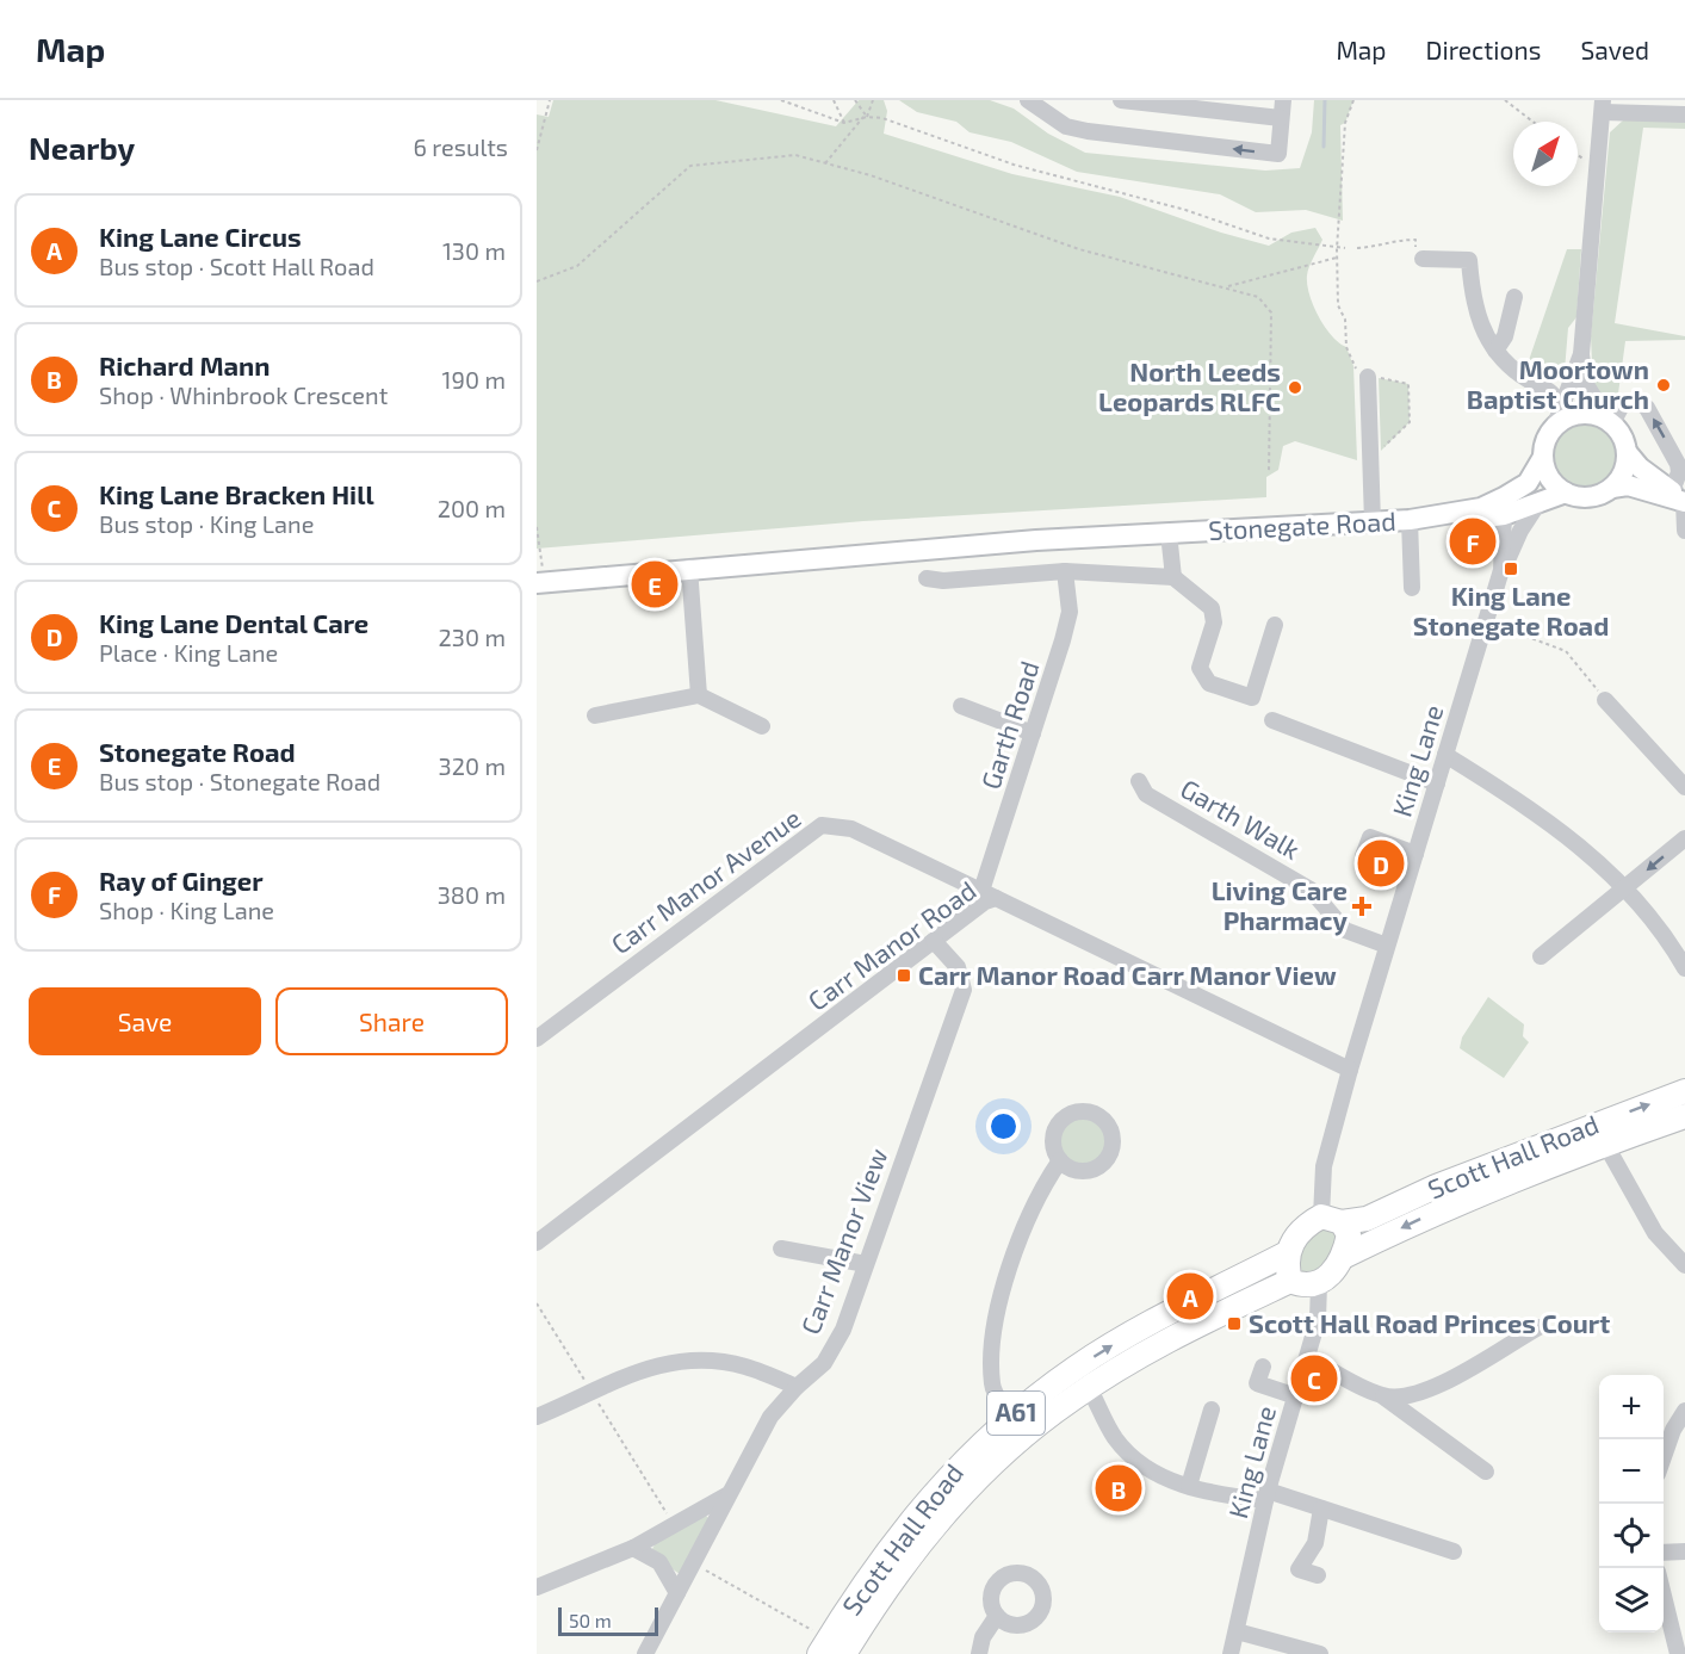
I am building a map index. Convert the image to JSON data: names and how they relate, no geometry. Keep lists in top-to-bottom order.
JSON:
{
  "streets": {
    "highway": ["Scott Hall Road", "A61"],
    "main road": ["Stonegate Road"],
    "street": [
      "Garth Road",
      "King Lane",
      "Garth Walk",
      "Carr Manor Avenue",
      "Carr Manor Road",
      "Carr Manor View"
    ]
  },
  "crossings": [
    ["Stonegate Road", "King Lane"],
    ["Garth Road", "Carr Manor Avenue"],
    ["Garth Road", "Carr Manor Road"],
    ["King Lane", "Garth Walk"],
    ["King Lane", "Carr Manor Road"],
    ["King Lane", "Scott Hall Road"],
    ["King Lane", "A61"],
    ["Carr Manor Avenue", "Carr Manor Road"],
    ["Carr Manor Road", "Carr Manor View"],
    ["Scott Hall Road", "A61"]
  ],
  "places": {
    "other": ["Moortown Baptist Church", "North Leeds Leopards RLFC"],
    "transit": ["King Lane Stonegate Road", "Carr Manor Road Carr Manor View", "Scott Hall Road Princes Court"],
    "health": ["Living Care Pharmacy"]
  },
  "scale_bar": "50 m",
  "north": "top right",
  "page": {
    "header": "Map",
    "nav": ["Map", "Directions", "Saved"],
    "heading": ["Nearby", "6 results"],
    "list": [
      {
        "mark": "A",
        "name": "King Lane Circus",
        "note": "Bus stop · Scott Hall Road",
        "value": "130 m"
      },
      {
        "mark": "B",
        "name": "Richard Mann",
        "note": "Shop · Whinbrook Crescent",
        "value": "190 m"
      },
      {
        "mark": "C",
        "name": "King Lane Bracken Hill",
        "note": "Bus stop · King Lane",
        "value": "200 m"
      },
      {
        "mark": "D",
        "name": "King Lane Dental Care",
        "note": "Place · King Lane",
        "value": "230 m"
      },
      {
        "mark": "E",
        "name": "Stonegate Road",
        "note": "Bus stop · Stonegate Road",
        "value": "320 m"
      },
      {
        "mark": "F",
        "name": "Ray of Ginger",
        "note": "Shop · King Lane",
        "value": "380 m"
      }
    ],
    "pins": [
      "F",
      "E",
      "D",
      "A",
      "C",
      "B"
    ],
    "buttons": ["Save", "Share"],
    "map_buttons": ["+", "−"],
    "scale": "50 m"
  }
}
